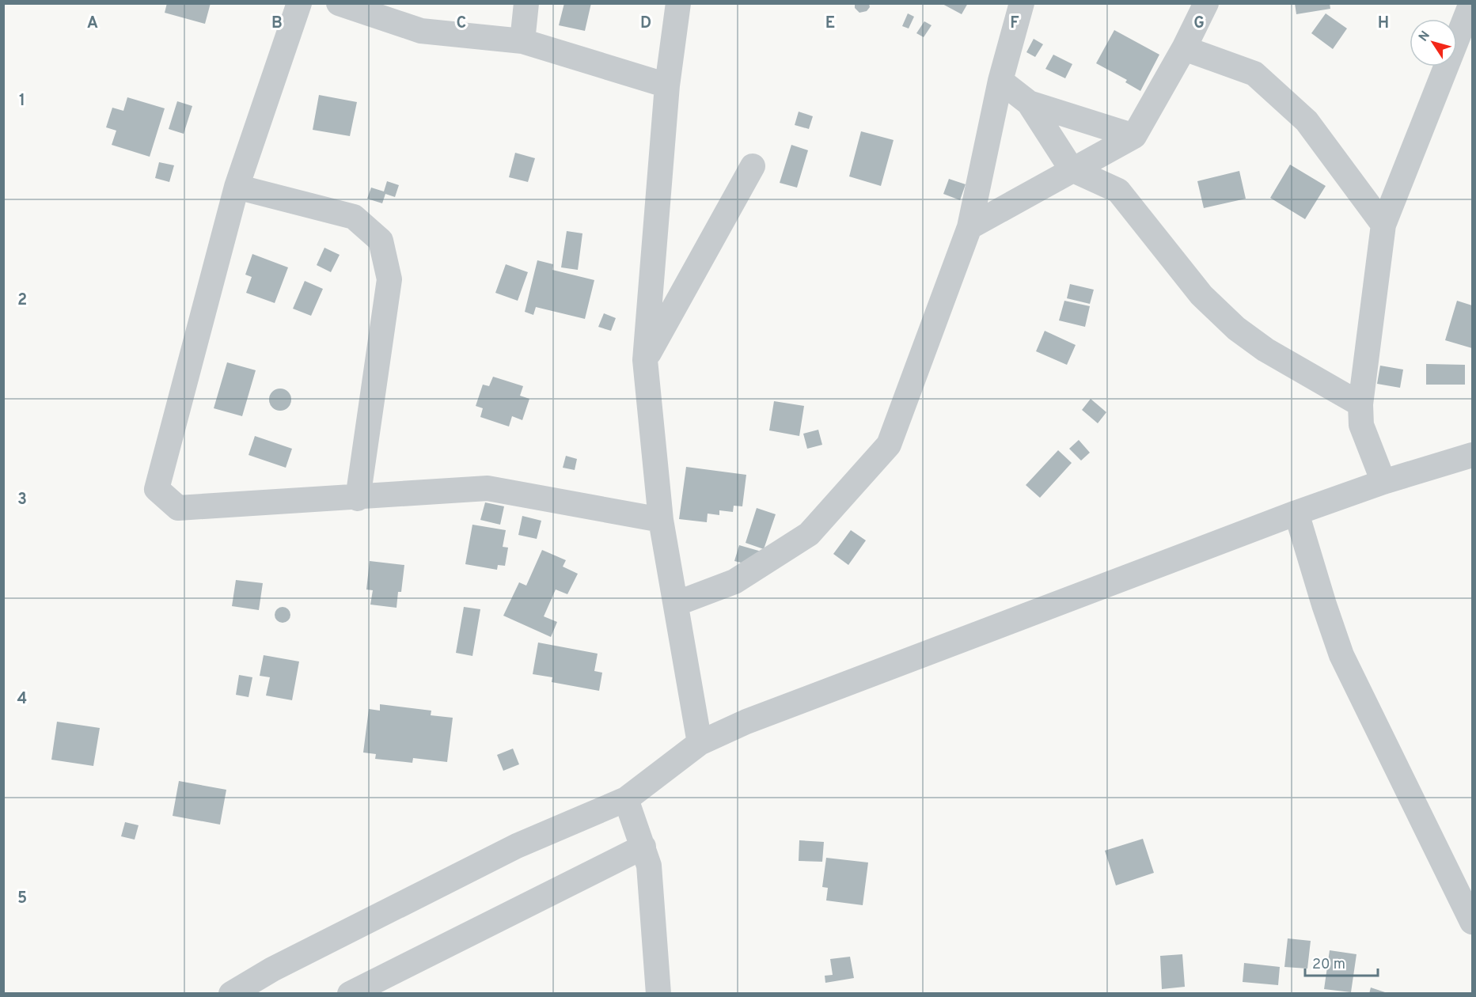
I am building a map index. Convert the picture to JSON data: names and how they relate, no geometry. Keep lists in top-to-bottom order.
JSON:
{
  "scale_bar": "20 m",
  "north": "top left",
  "grid": {
    "columns": [
      "A",
      "B",
      "C",
      "D",
      "E",
      "F",
      "G",
      "H"
    ],
    "rows": [
      "1",
      "2",
      "3",
      "4",
      "5"
    ]
  }
}
